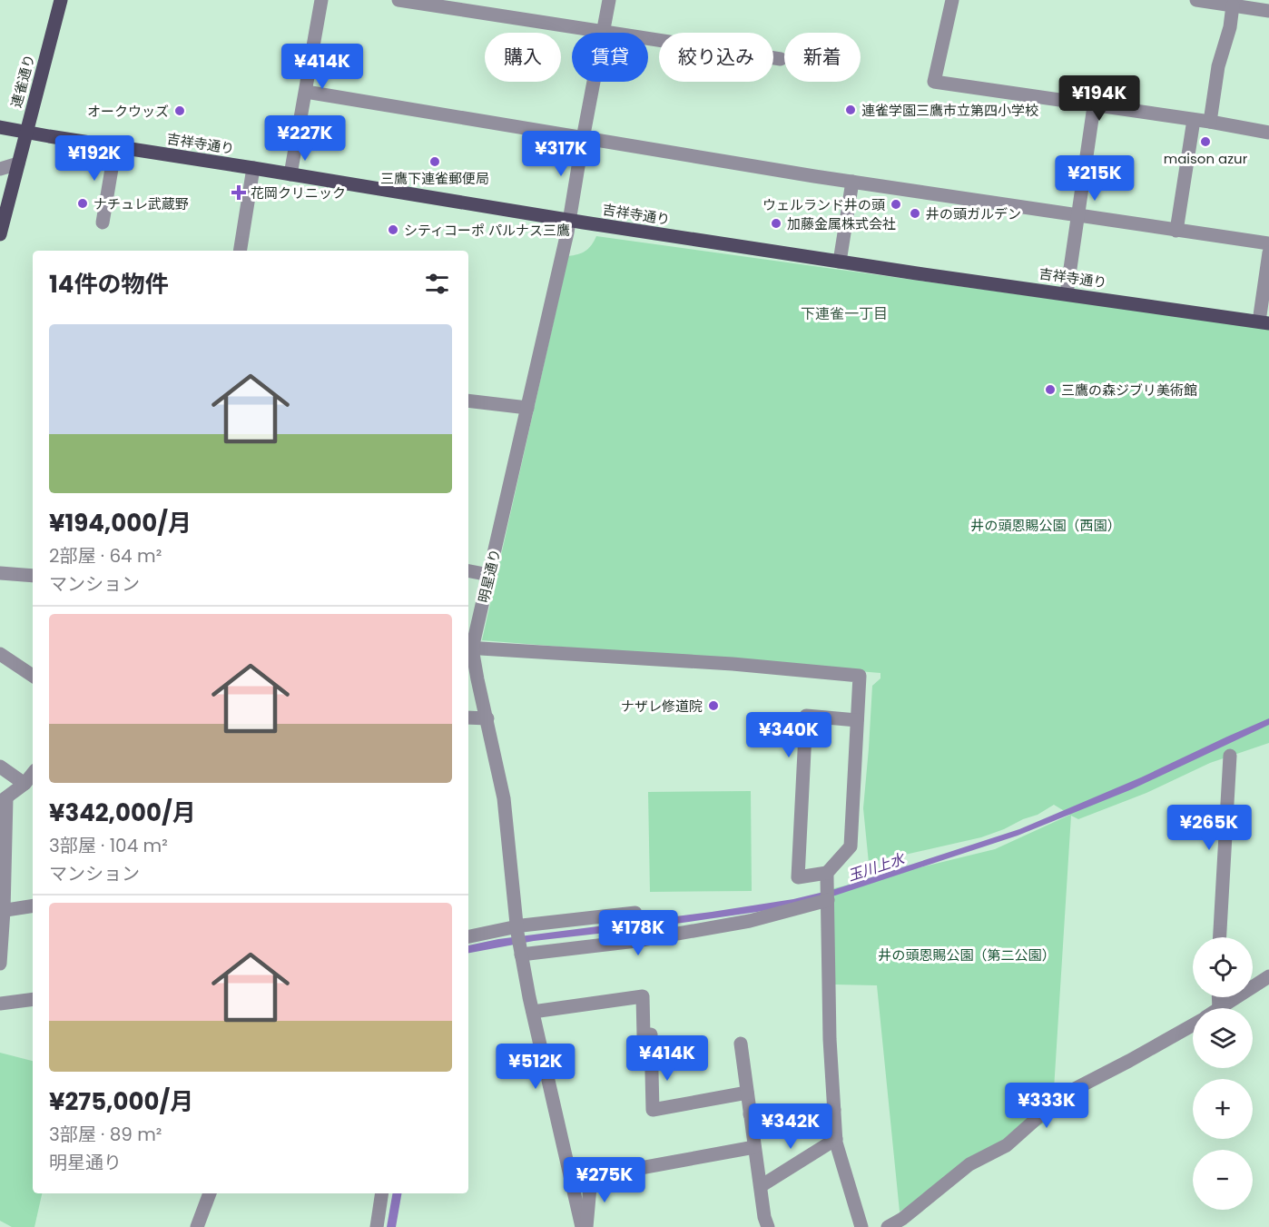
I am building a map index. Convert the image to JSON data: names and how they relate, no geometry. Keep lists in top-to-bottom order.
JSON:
{
  "streets": {
    "main road": ["連雀通り", "吉祥寺通り"],
    "street": ["明星通り"]
  },
  "crossings": [
    ["連雀通り", "吉祥寺通り"],
    ["吉祥寺通り", "明星通り"]
  ],
  "districts": ["下連雀一丁目"],
  "water": ["玉川上水"],
  "parks": ["井の頭恩賜公園（西園）", "井の頭恩賜公園（第二公園）"],
  "places": {
    "other": [
      "連雀学園三鷹市立第四小学校",
      "オークウッズ",
      "maison azur",
      "三鷹下連雀郵便局",
      "ナチュレ武蔵野",
      "ウェルランド井の頭",
      "井の頭ガルデン",
      "加藤金属株式会社",
      "シティコーポ パルナス三鷹",
      "三鷹の森ジブリ美術館",
      "ナザレ修道院"
    ],
    "health": ["花岡クリニック"]
  },
  "page": {
    "chip": [
      "購入",
      "賃貸",
      "絞り込み",
      "新着"
    ],
    "price": [
      "¥414K",
      "¥194K",
      "¥227K",
      "¥317K",
      "¥192K",
      "¥215K",
      "¥340K",
      "¥265K",
      "¥178K",
      "¥414K",
      "¥512K",
      "¥333K",
      "¥342K",
      "¥275K"
    ],
    "heading": "14件の物件",
    "list": [
      {
        "name": "¥194,000/月",
        "note": "2部屋 · 64 m² · マンション"
      },
      {
        "name": "¥342,000/月",
        "note": "3部屋 · 104 m² · マンション"
      },
      {
        "name": "¥275,000/月",
        "note": "3部屋 · 89 m² · 明星通り"
      }
    ],
    "map_buttons": ["+", "−"]
  }
}
